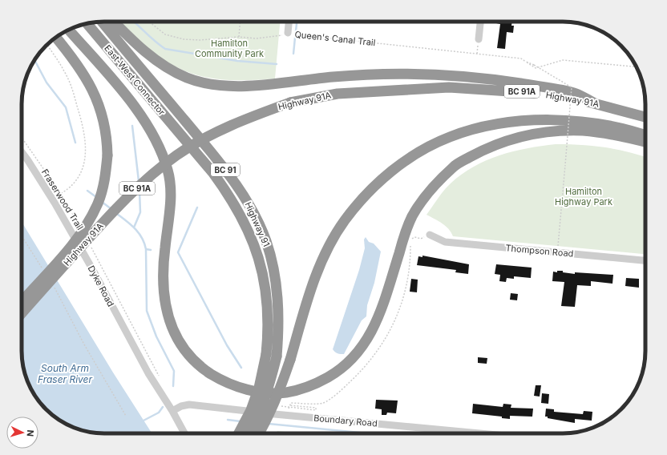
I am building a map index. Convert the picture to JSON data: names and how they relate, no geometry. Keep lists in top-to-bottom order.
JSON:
{
  "streets": {
    "highway": [
      "East-West Connector",
      "BC 91A",
      "Highway 91A",
      "BC 91",
      "Highway 91"
    ],
    "street": ["Thompson Road", "Dyke Road", "Boundary Road"],
    "path": ["Queen's Canal Trail", "Fraserwood Trail"]
  },
  "crossings": [
    ["Queen's Canal Trail", "Thompson Road"],
    ["East-West Connector", "Highway 91"],
    ["Dyke Road", "Boundary Road"]
  ],
  "water": ["South Arm Fraser River"],
  "parks": ["Hamilton Community Park", "Hamilton Highway Park"],
  "north": "right"
}
